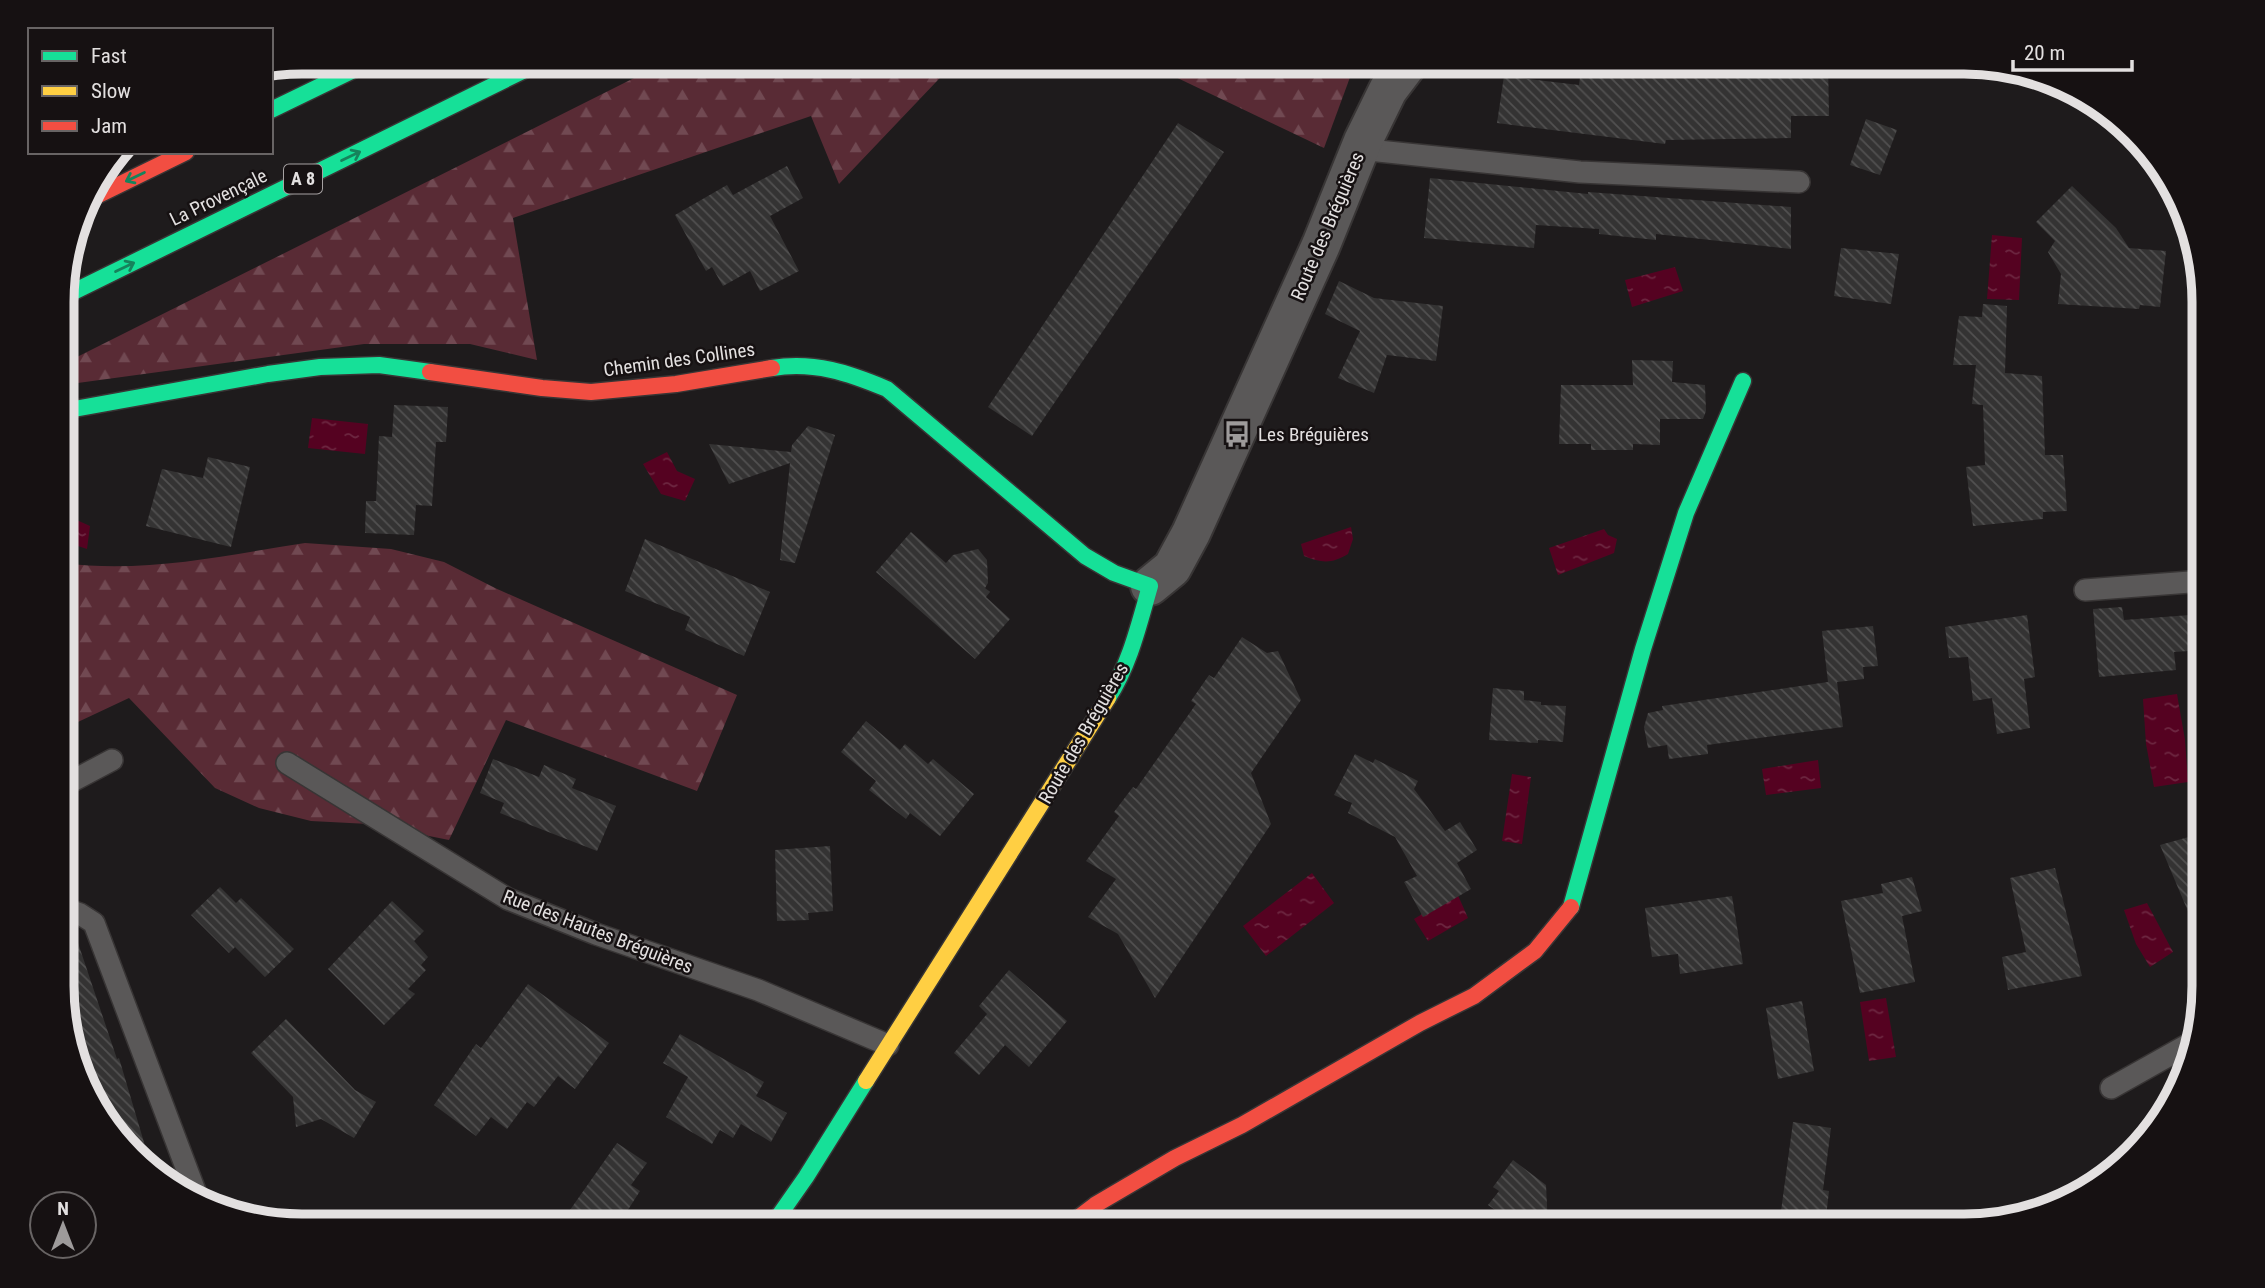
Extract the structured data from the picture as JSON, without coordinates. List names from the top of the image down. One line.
{"streets":{"main road":["A 8","La Provençale","Route des Bréguières","Chemin des Collines"],"lane":["Rue des Hautes Bréguières"]},"crossings":[["Route des Bréguières","Chemin des Collines"],["Route des Bréguières","Rue des Hautes Bréguières"]],"places":{"bus stop":["Les Bréguières"]},"legend":["Fast","Slow","Jam"],"scale_bar":"20 m","north":"top"}
